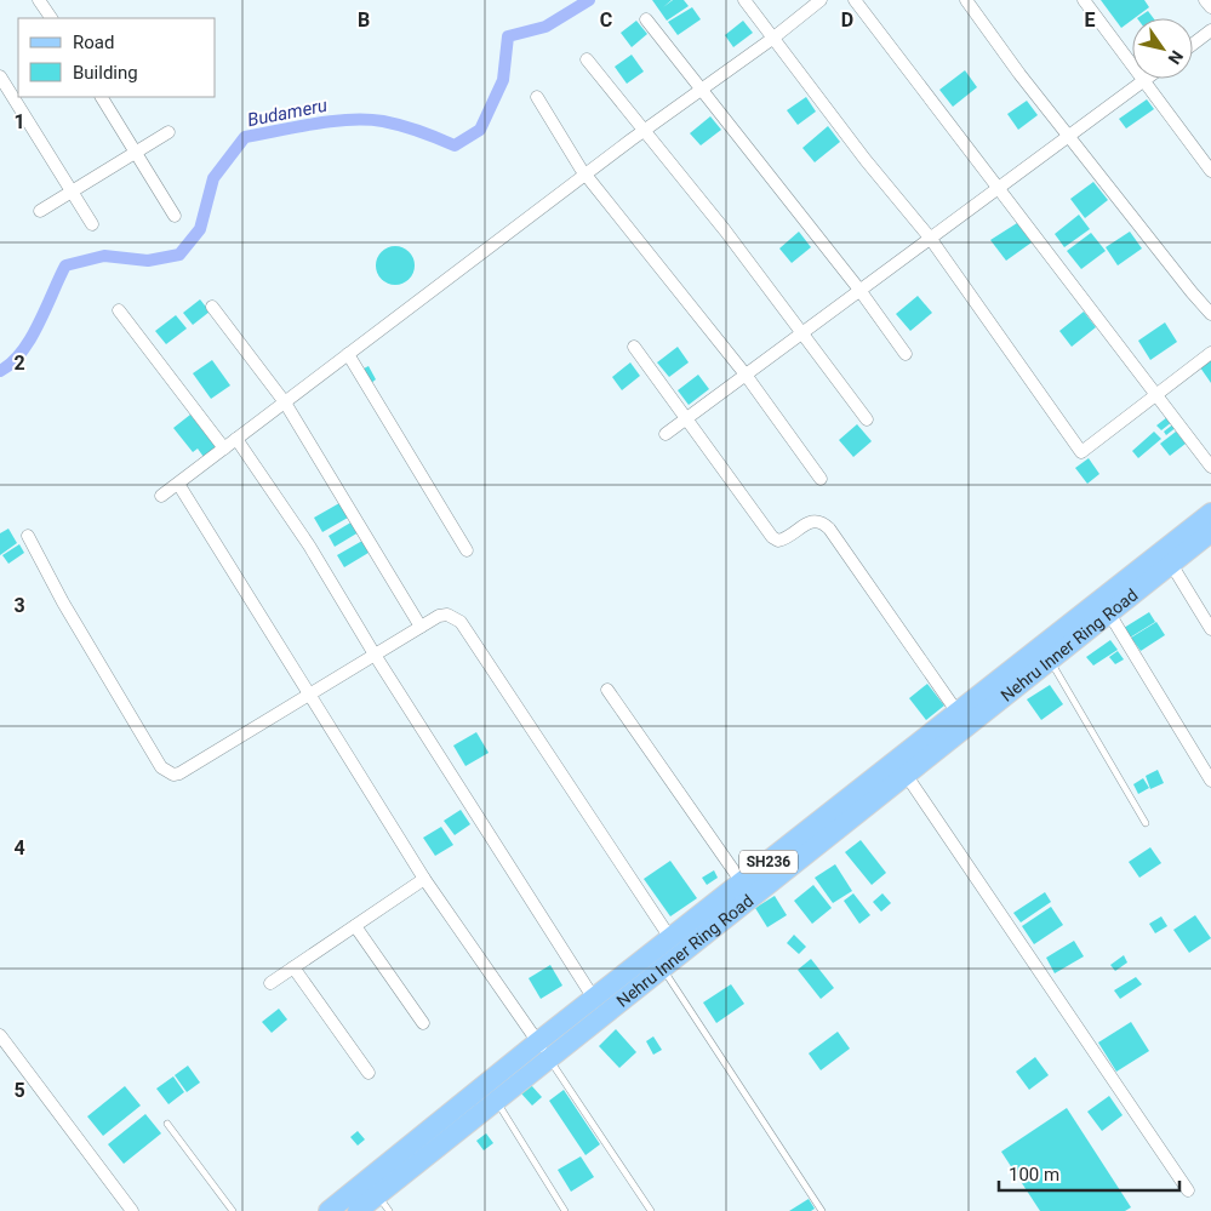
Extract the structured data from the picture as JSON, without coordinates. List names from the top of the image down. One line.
{"streets":{"main road":["Nehru Inner Ring Road","SH236"]},"water":["Budameru"],"legend":["Road","Building"],"scale_bar":"100 m","north":"bottom right","grid":{"columns":["B","C","D","E"],"rows":["1","2","3","4","5"]}}
